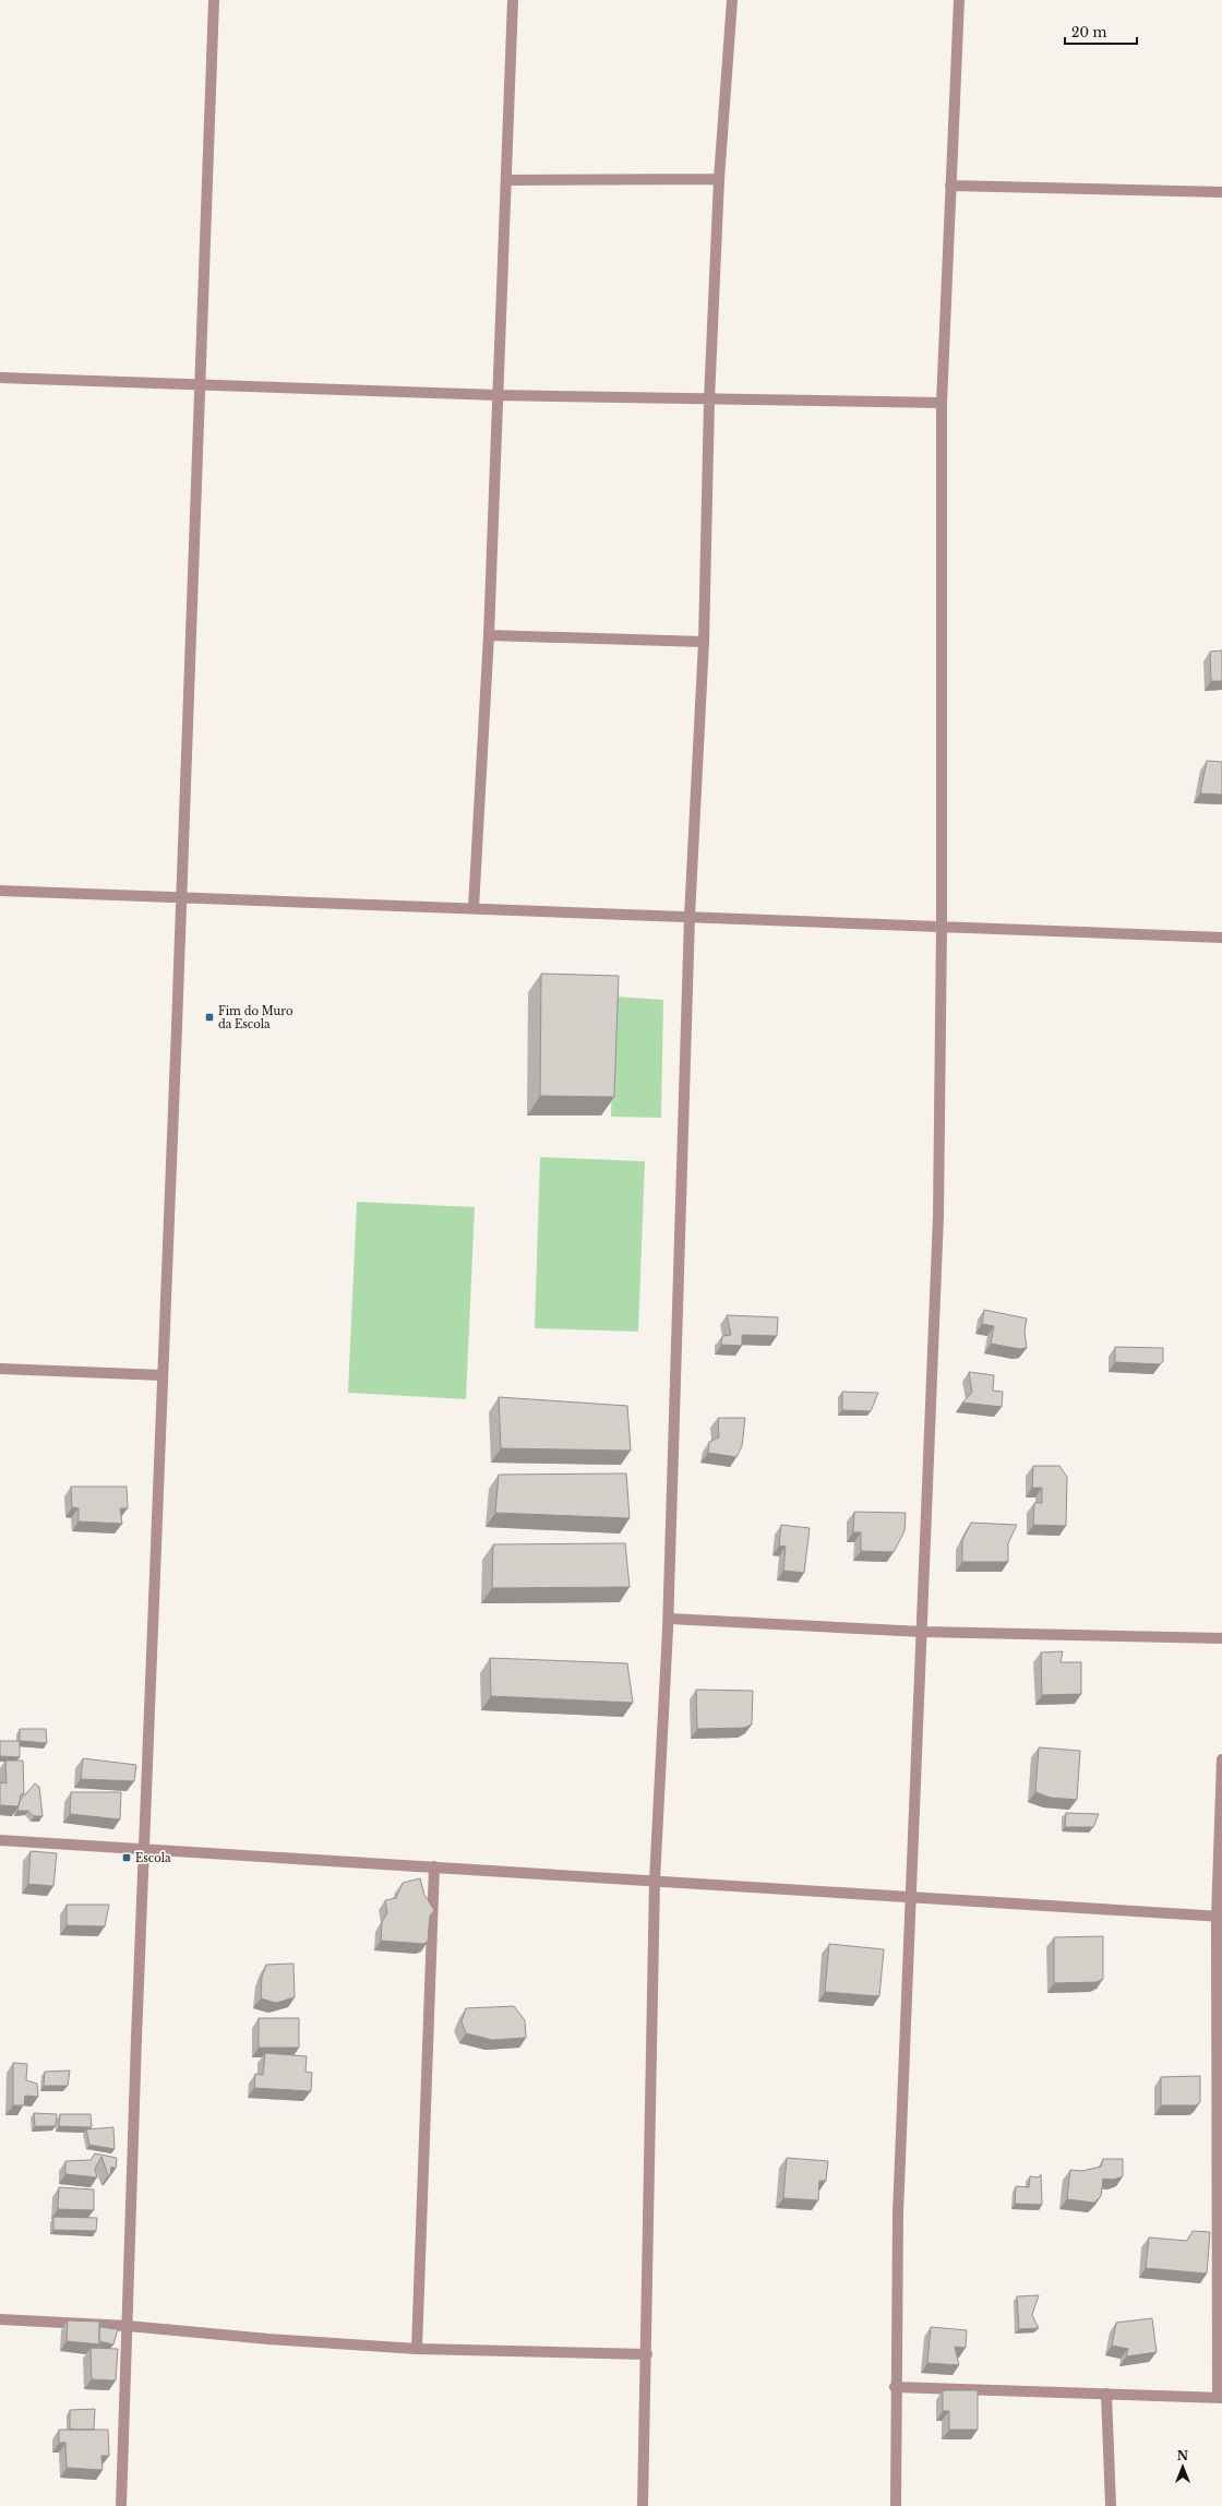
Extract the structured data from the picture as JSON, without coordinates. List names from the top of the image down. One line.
{"places":{"transit":["Fim do Muro da Escola","Escola"]},"scale_bar":"20 m","north":"top"}
